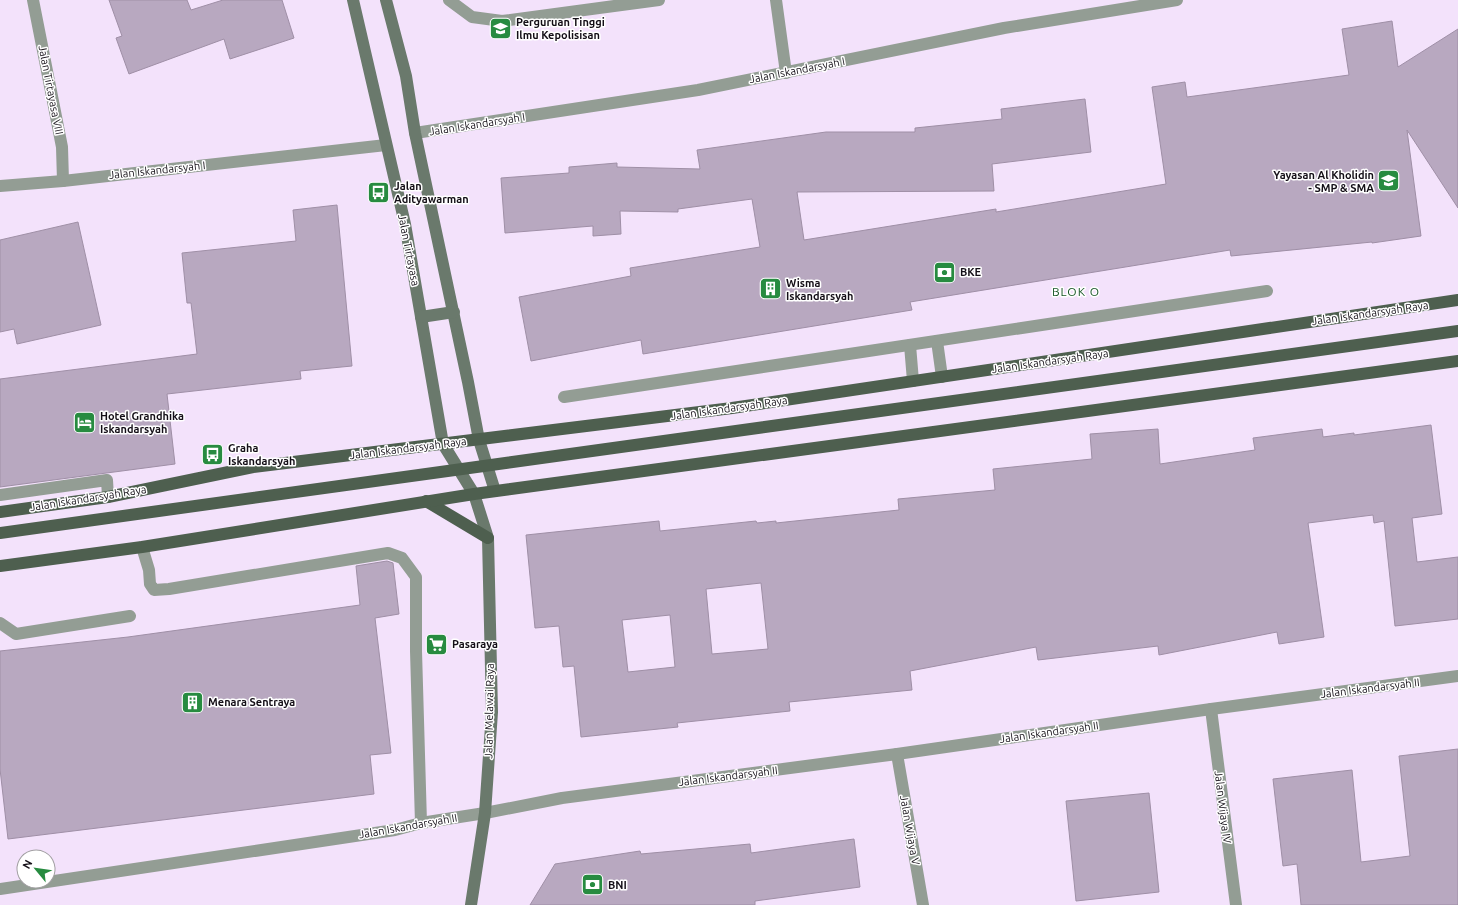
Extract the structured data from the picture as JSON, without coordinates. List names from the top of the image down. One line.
{"streets":{"main road":["Jalan Tirtayasa","Jalan Iskandarsyah Raya","Jalan Melawai Raya"],"street":["Jalan Iskandarsyah I","Jalan Tirtayasa VIII","Jalan Iskandarsyah II","Jalan Wijaya IV","Jalan Wijaya V"]},"crossings":[["Jalan Iskandarsyah I","Jalan Tirtayasa VIII"],["Jalan Iskandarsyah I","Jalan Tirtayasa"],["Jalan Tirtayasa","Jalan Iskandarsyah Raya"],["Jalan Tirtayasa","Jalan Melawai Raya"],["Jalan Iskandarsyah II","Jalan Melawai Raya"],["Jalan Iskandarsyah II","Jalan Wijaya IV"],["Jalan Iskandarsyah II","Jalan Wijaya V"]],"districts":["BLOK O"],"places":{"school or university":["Perguruan Tinggi Ilmu Kepolisisan","Yayasan Al Kholidin - SMP & SMA"],"bus stop":["Jalan Adityawarman","Graha Iskandarsyah"],"bank":["BKE","BNI"],"building":["Wisma Iskandarsyah","Menara Sentraya"],"hotel":["Hotel Grandhika Iskandarsyah"],"supermarket":["Pasaraya"]},"north":"top left"}
